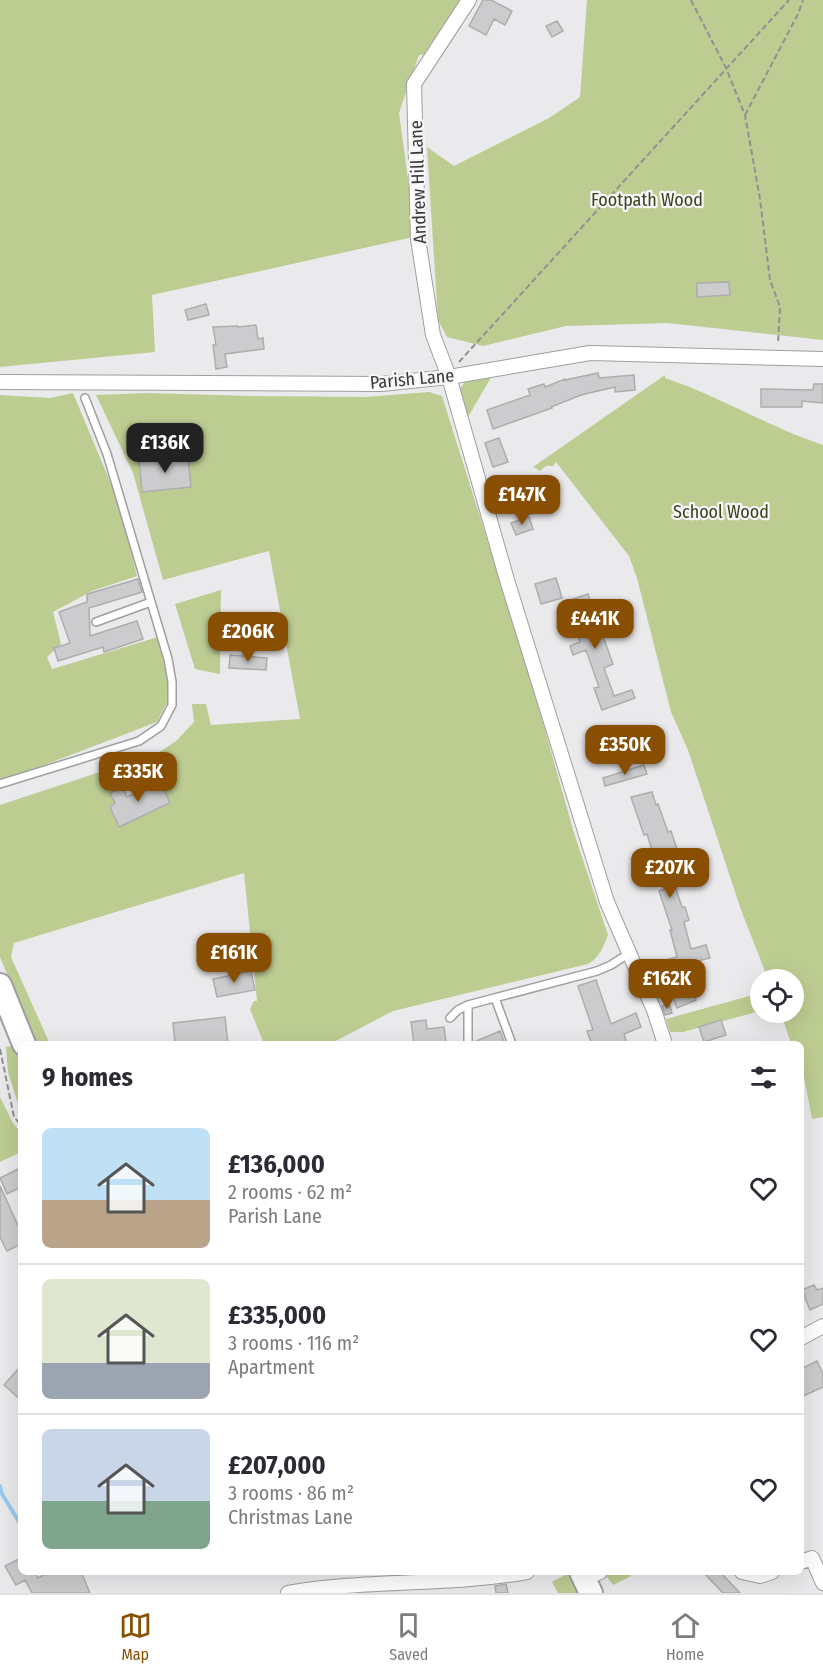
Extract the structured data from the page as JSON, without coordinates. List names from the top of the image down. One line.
{"streets":{"street":["Andrew Hill Lane","Parish Lane"]},"crossings":[["Andrew Hill Lane","Parish Lane"]],"parks":["Footpath Wood","School Wood"],"page":{"price":["£136K","£147K","£441K","£206K","£350K","£335K","£207K","£161K","£162K"],"heading":"9 homes","list":[{"name":"£136,000","note":"2 rooms · 62 m² · Parish Lane"},{"name":"£335,000","note":"3 rooms · 116 m² · Apartment"},{"name":"£207,000","note":"3 rooms · 86 m² · Christmas Lane"}],"tabs":["Map","Saved","Home"]}}
